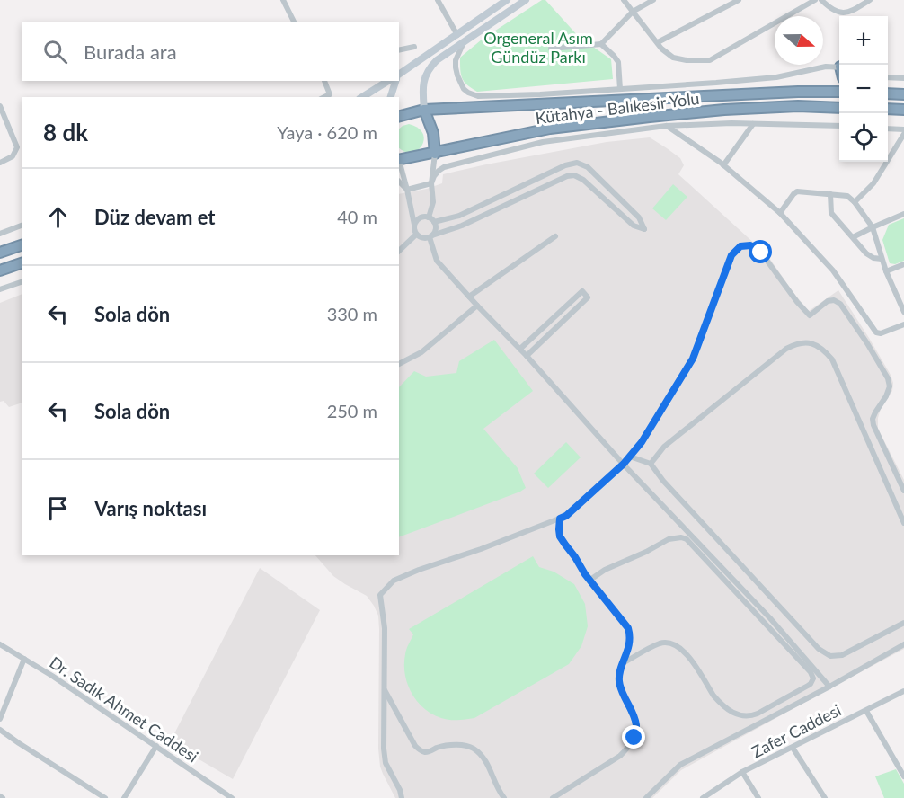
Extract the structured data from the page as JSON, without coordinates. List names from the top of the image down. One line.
{"streets":{"highway":["Kütahya - Balıkesir Yolu"],"street":["Dr. Sadık Ahmet Caddesi","Zafer Caddesi"]},"parks":["Orgeneral Asım Gündüz Parkı"],"north":"right","page":{"map_buttons":["+","−"],"search":"Burada ara","heading":["8 dk","Yaya · 620 m"],"list":[["Düz devam et","40 m"],["Sola dön","330 m"],["Sola dön","250 m"],"Varış noktası"]}}
